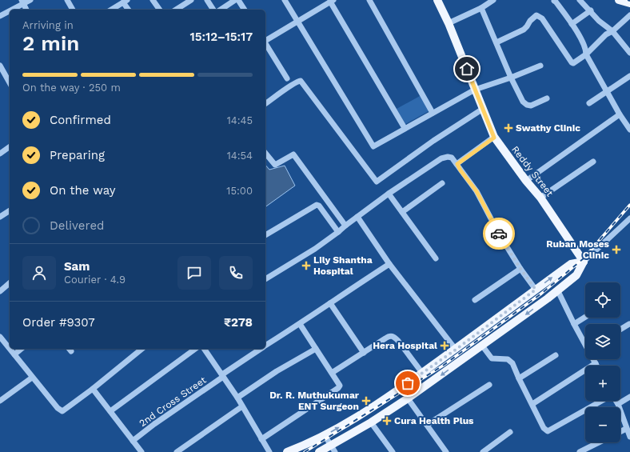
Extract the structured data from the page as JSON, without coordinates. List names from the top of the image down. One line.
{"streets":{"main road":["Reddy Street"],"street":["2nd Cross Street"]},"places":{"health":["Swathy Clinic","Ruban Moses Clinic","Lily Shantha Hospital","Hera Hospital","Dr. R. Muthukumar ENT Surgeon","Cura Health Plus"]},"page":{"heading":["2 min","Arriving in","15:12–15:17"],"panel":["Sam","Courier · 4.9","Order #9307","₹278"],"bar":"On the way · 250 m","list":[["Confirmed","14:45"],["Preparing","14:54"],["On the way","15:00"],"Delivered"],"map_buttons":["+","−"]}}
